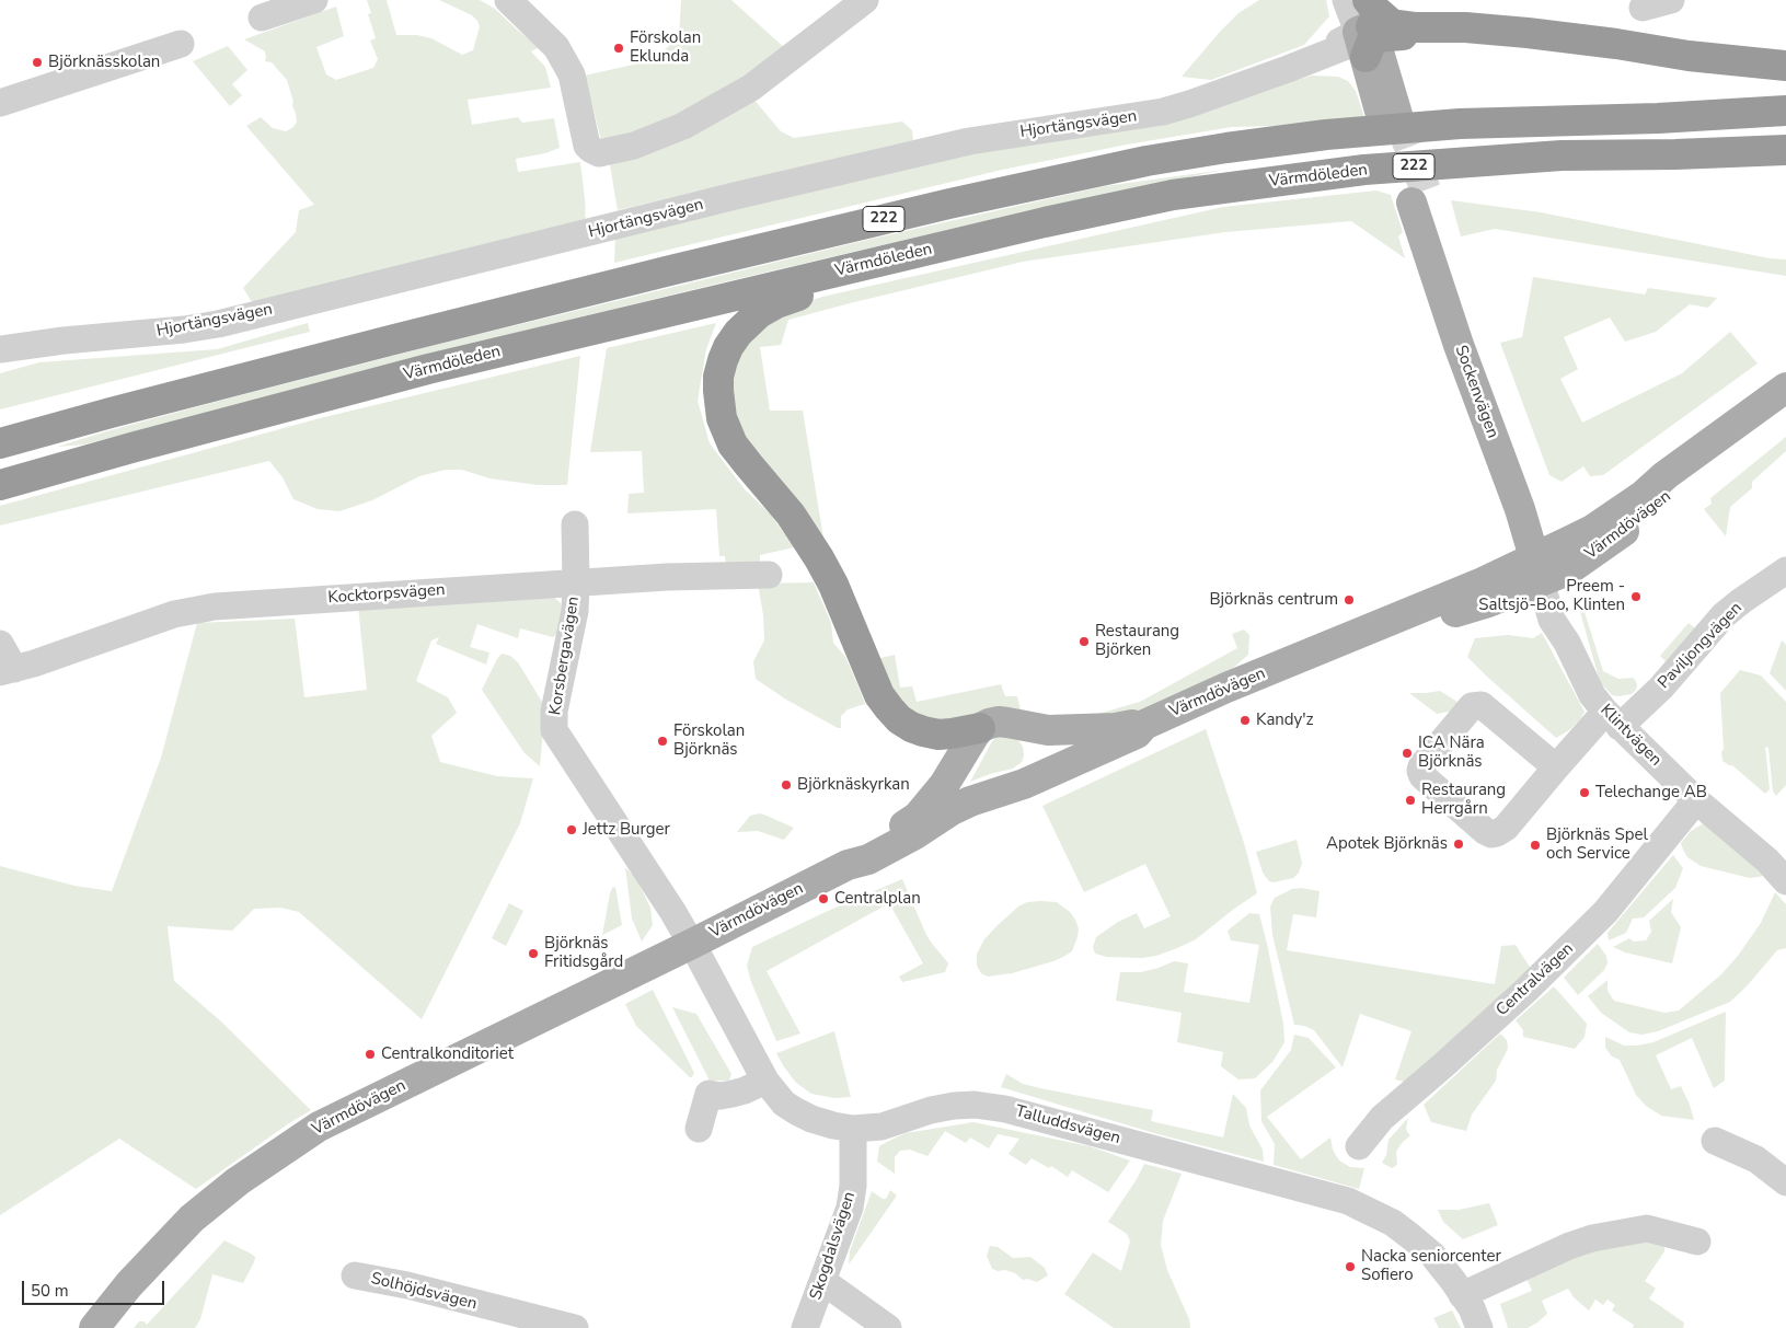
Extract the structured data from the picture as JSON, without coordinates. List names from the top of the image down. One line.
{"streets":{"highway":["222","Värmdöleden"],"main road":["Sockenvägen","Värmdövägen"],"street":["Hjortängsvägen","Kocktorpsvägen","Paviljongvägen","Korsbergavägen","Klintvägen","Centralvägen","Talluddsvägen","Skogdalsvägen","Solhöjdsvägen"]},"crossings":[["Sockenvägen","Värmdövägen"],["Sockenvägen","Klintvägen"],["Värmdövägen","Korsbergavägen"],["Värmdövägen","Klintvägen"],["Värmdövägen","Talluddsvägen"],["Kocktorpsvägen","Korsbergavägen"],["Paviljongvägen","Klintvägen"],["Korsbergavägen","Talluddsvägen"],["Klintvägen","Centralvägen"],["Talluddsvägen","Skogdalsvägen"]],"places":["Förskolan Eklunda","Björknässkolan","Preem - Saltsjö-Boo, Klinten","Björknäs centrum","Restaurang Björken","Kandy'z","Förskolan Björknäs","ICA Nära Björknäs","Björknäskyrkan","Telechange AB","Restaurang Herrgårn","Jettz Burger","Apotek Björknäs","Björknäs Spel och Service","Centralplan","Björknäs Fritidsgård","Centralkonditoriet","Nacka seniorcenter Sofiero"],"scale_bar":"50 m"}
